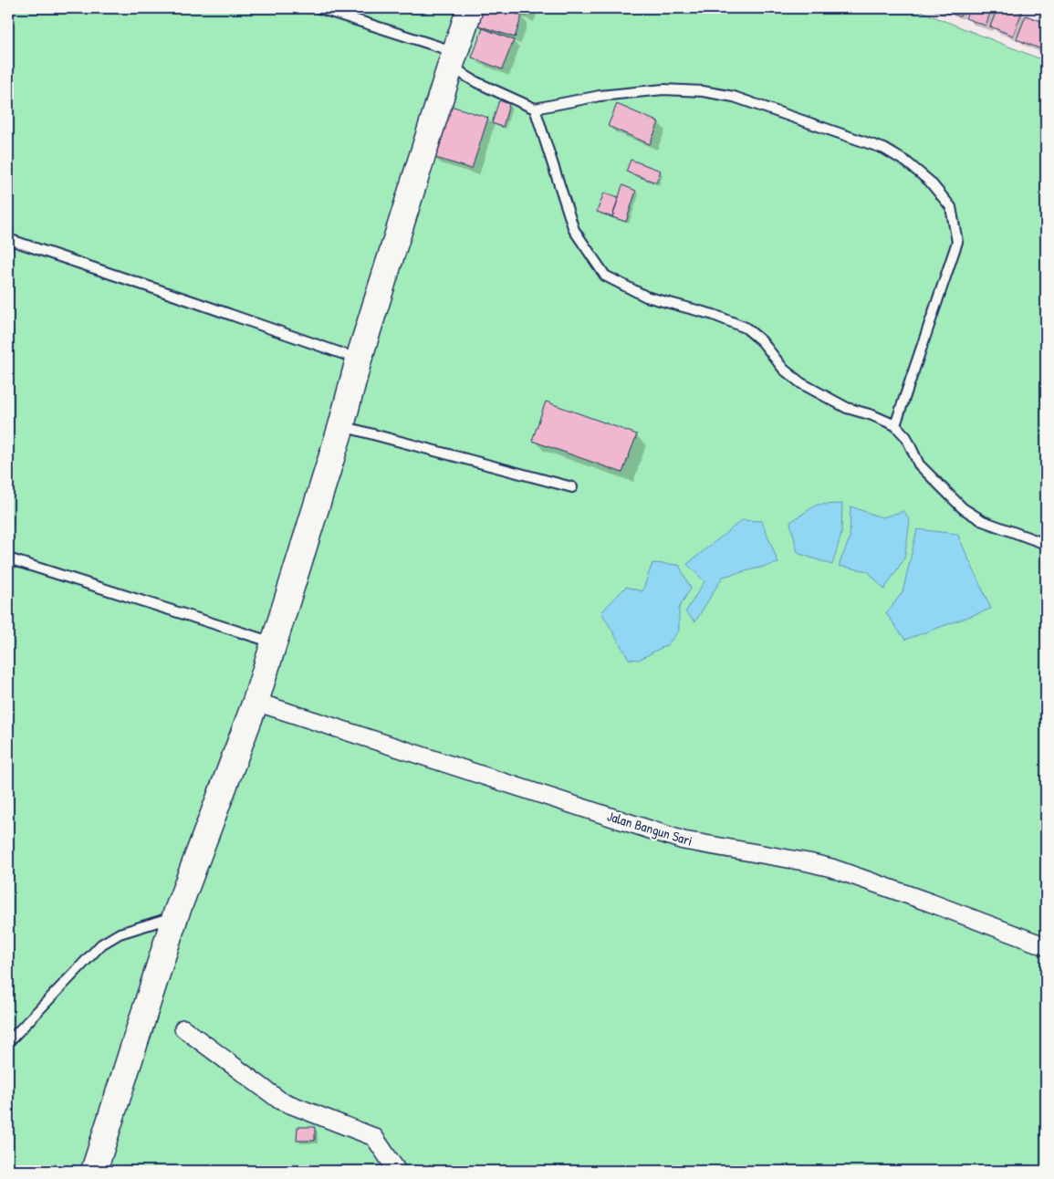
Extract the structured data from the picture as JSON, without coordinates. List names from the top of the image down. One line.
{"streets":{"street":["Jalan Bangun Sari"]}}
